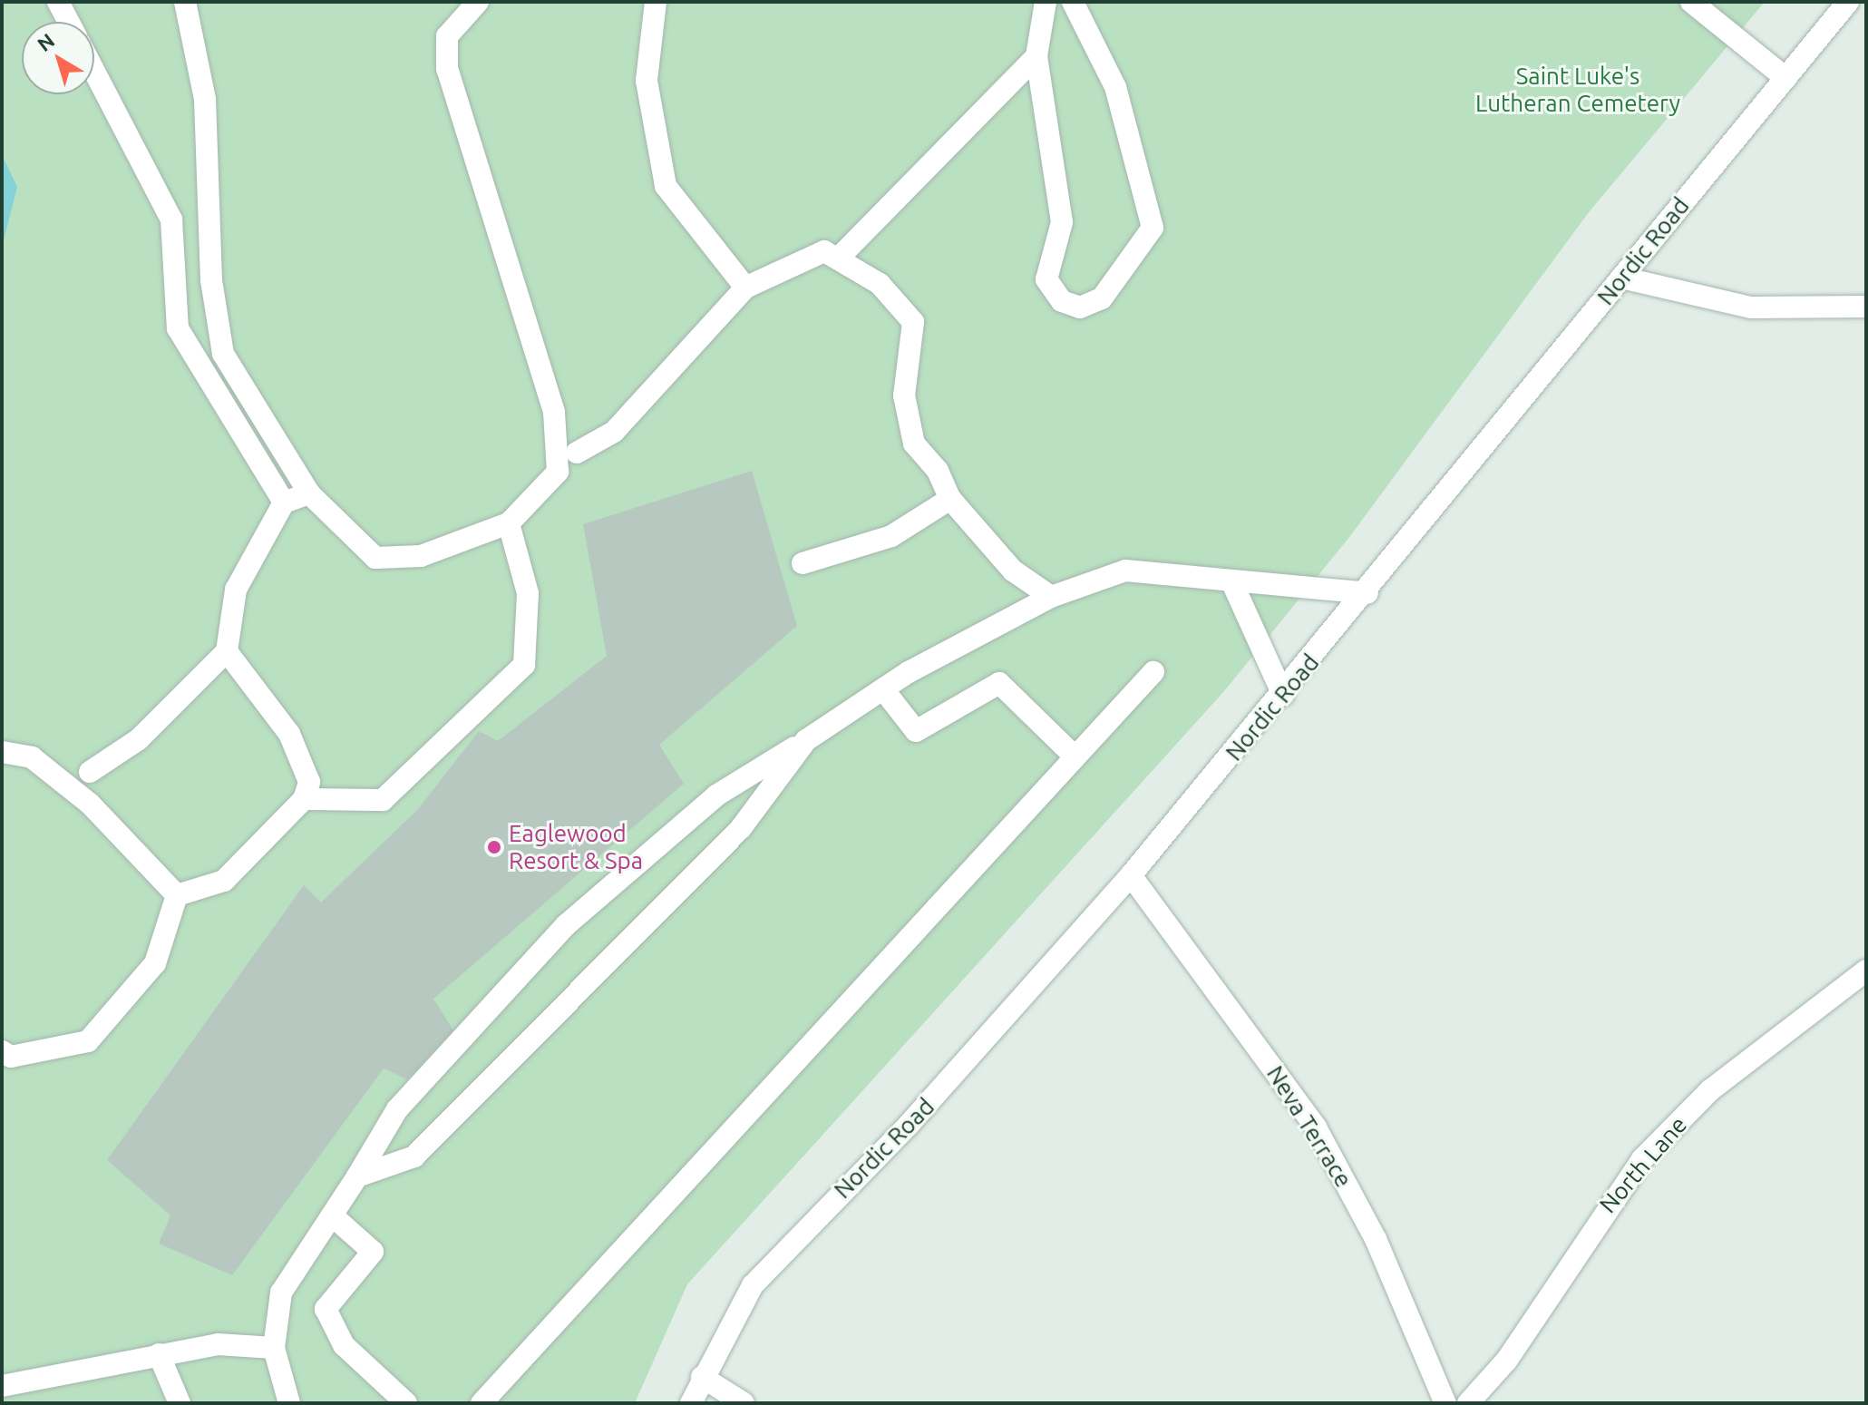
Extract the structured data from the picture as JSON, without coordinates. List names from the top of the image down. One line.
{"streets":{"street":["Nordic Road","Neva Terrace","North Lane"]},"crossings":[["Nordic Road","Neva Terrace"]],"parks":["Saint Luke's Lutheran Cemetery"],"places":["Eaglewood Resort & Spa"],"north":"top left"}
